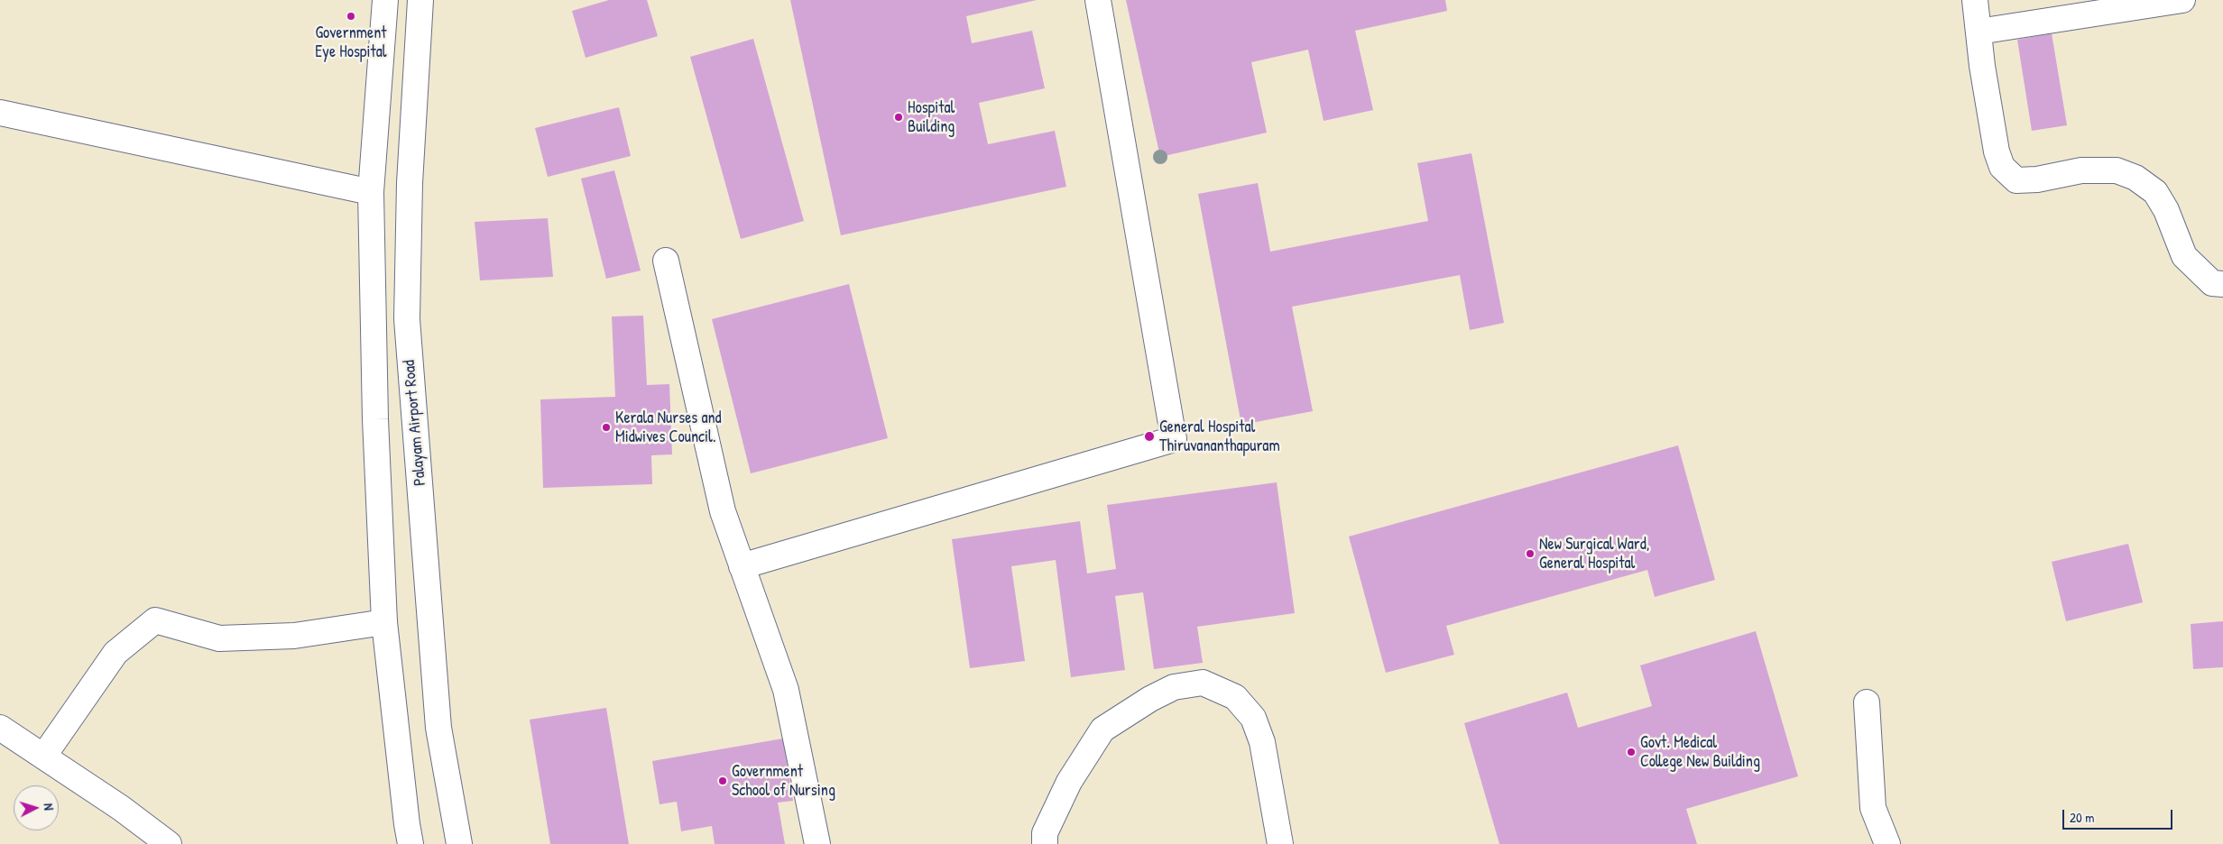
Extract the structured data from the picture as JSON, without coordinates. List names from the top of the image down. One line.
{"streets":{"main road":["Palayam Airport Road"]},"places":["Government Eye Hospital","Hospital Building","Kerala Nurses and Midwives Council.","General Hospital Thiruvananthapuram","New Surgical Ward, General Hospital","Govt. Medical College New Building","Government School of Nursing"],"scale_bar":"20 m","north":"right"}
